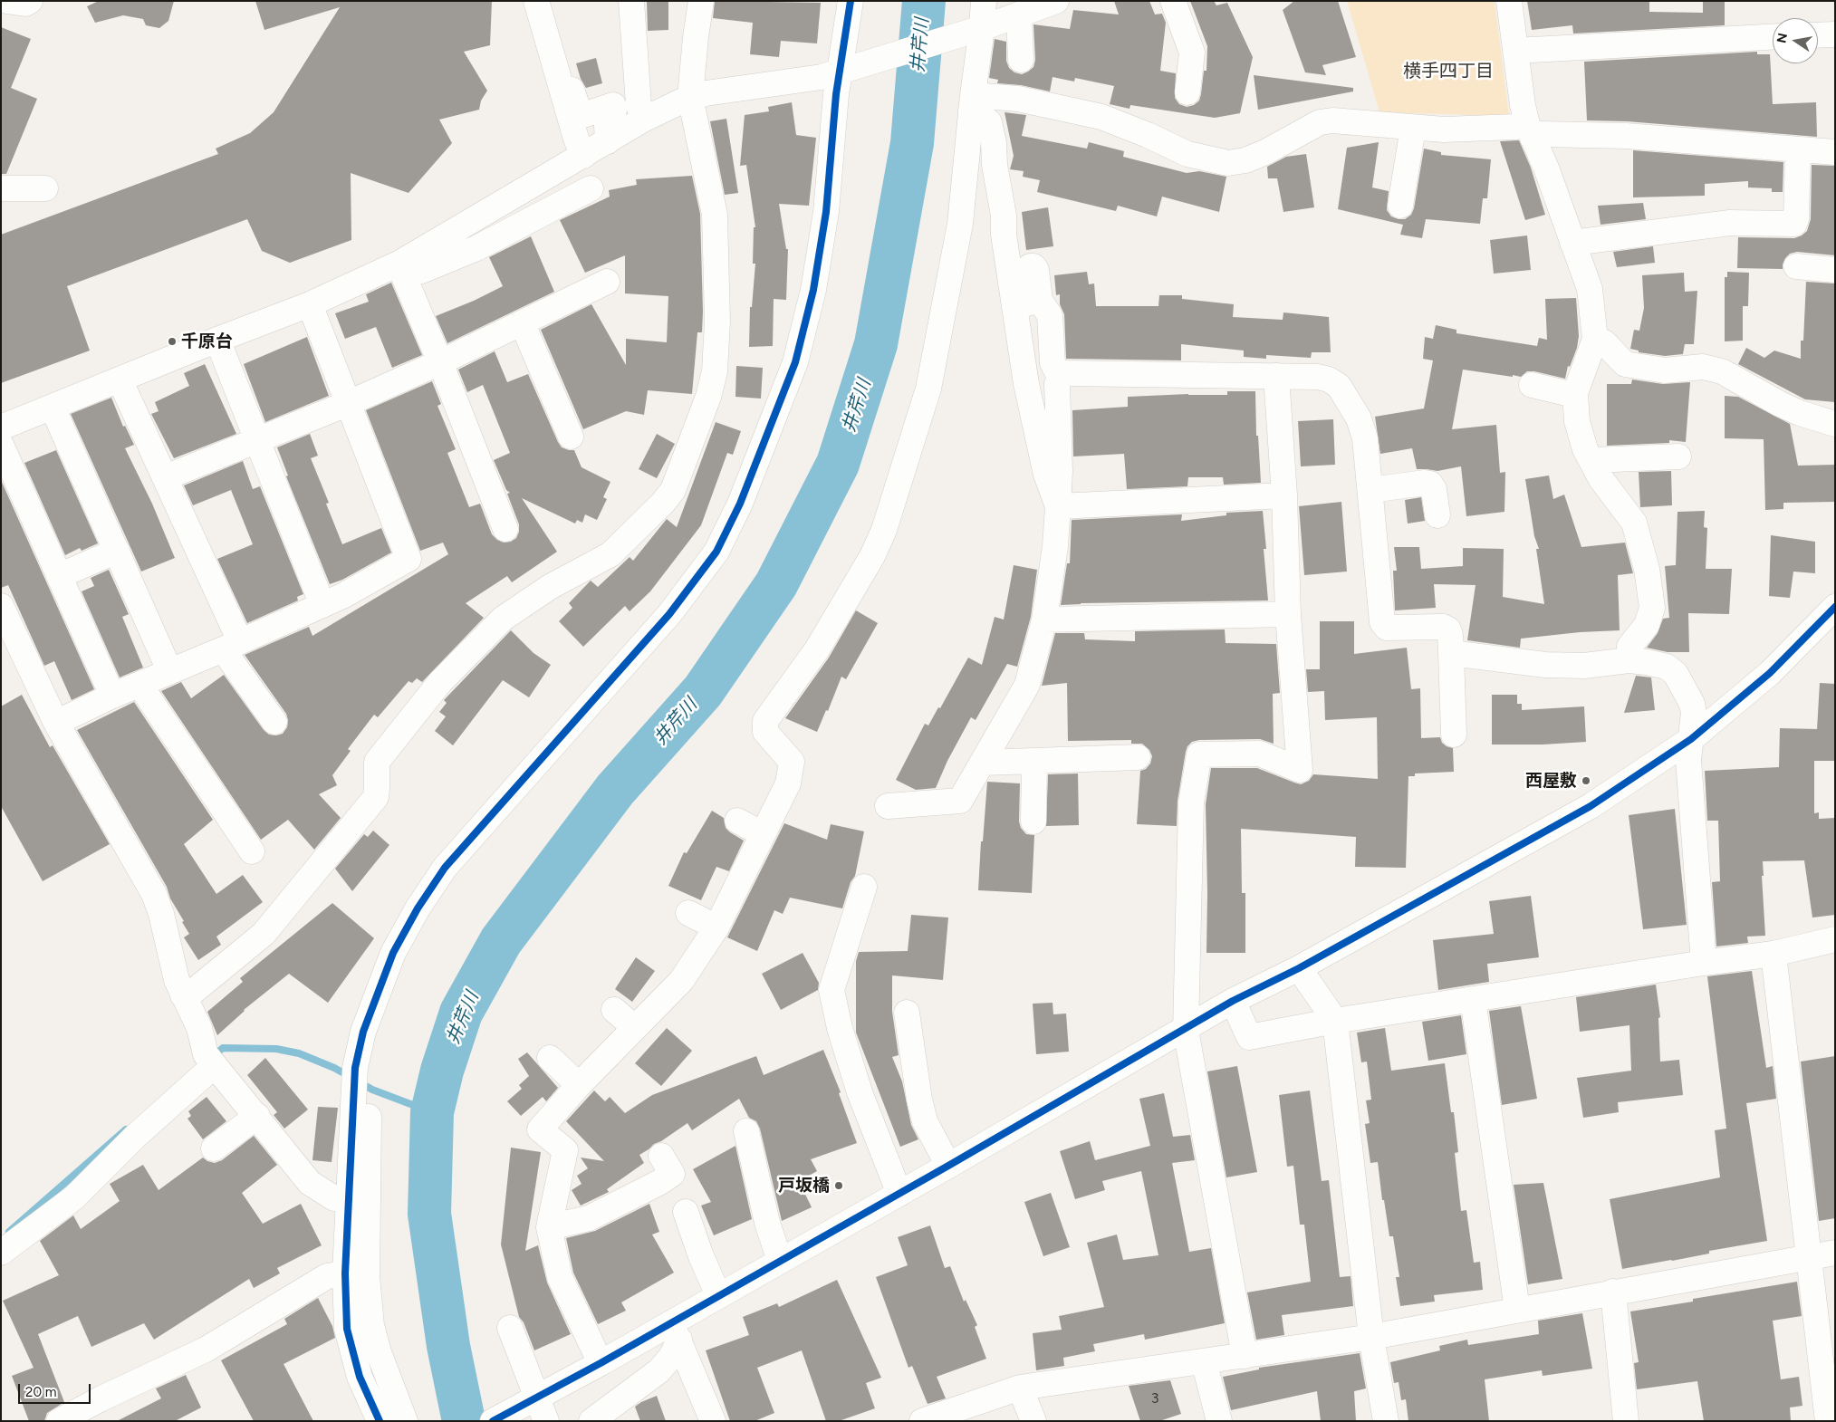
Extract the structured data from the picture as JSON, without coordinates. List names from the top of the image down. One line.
{"districts":["横手四丁目"],"water":["井芹川"],"places":["千原台","西屋敷","戸坂橋"],"house_numbers":["3"],"scale_bar":"20 m","north":"left"}
